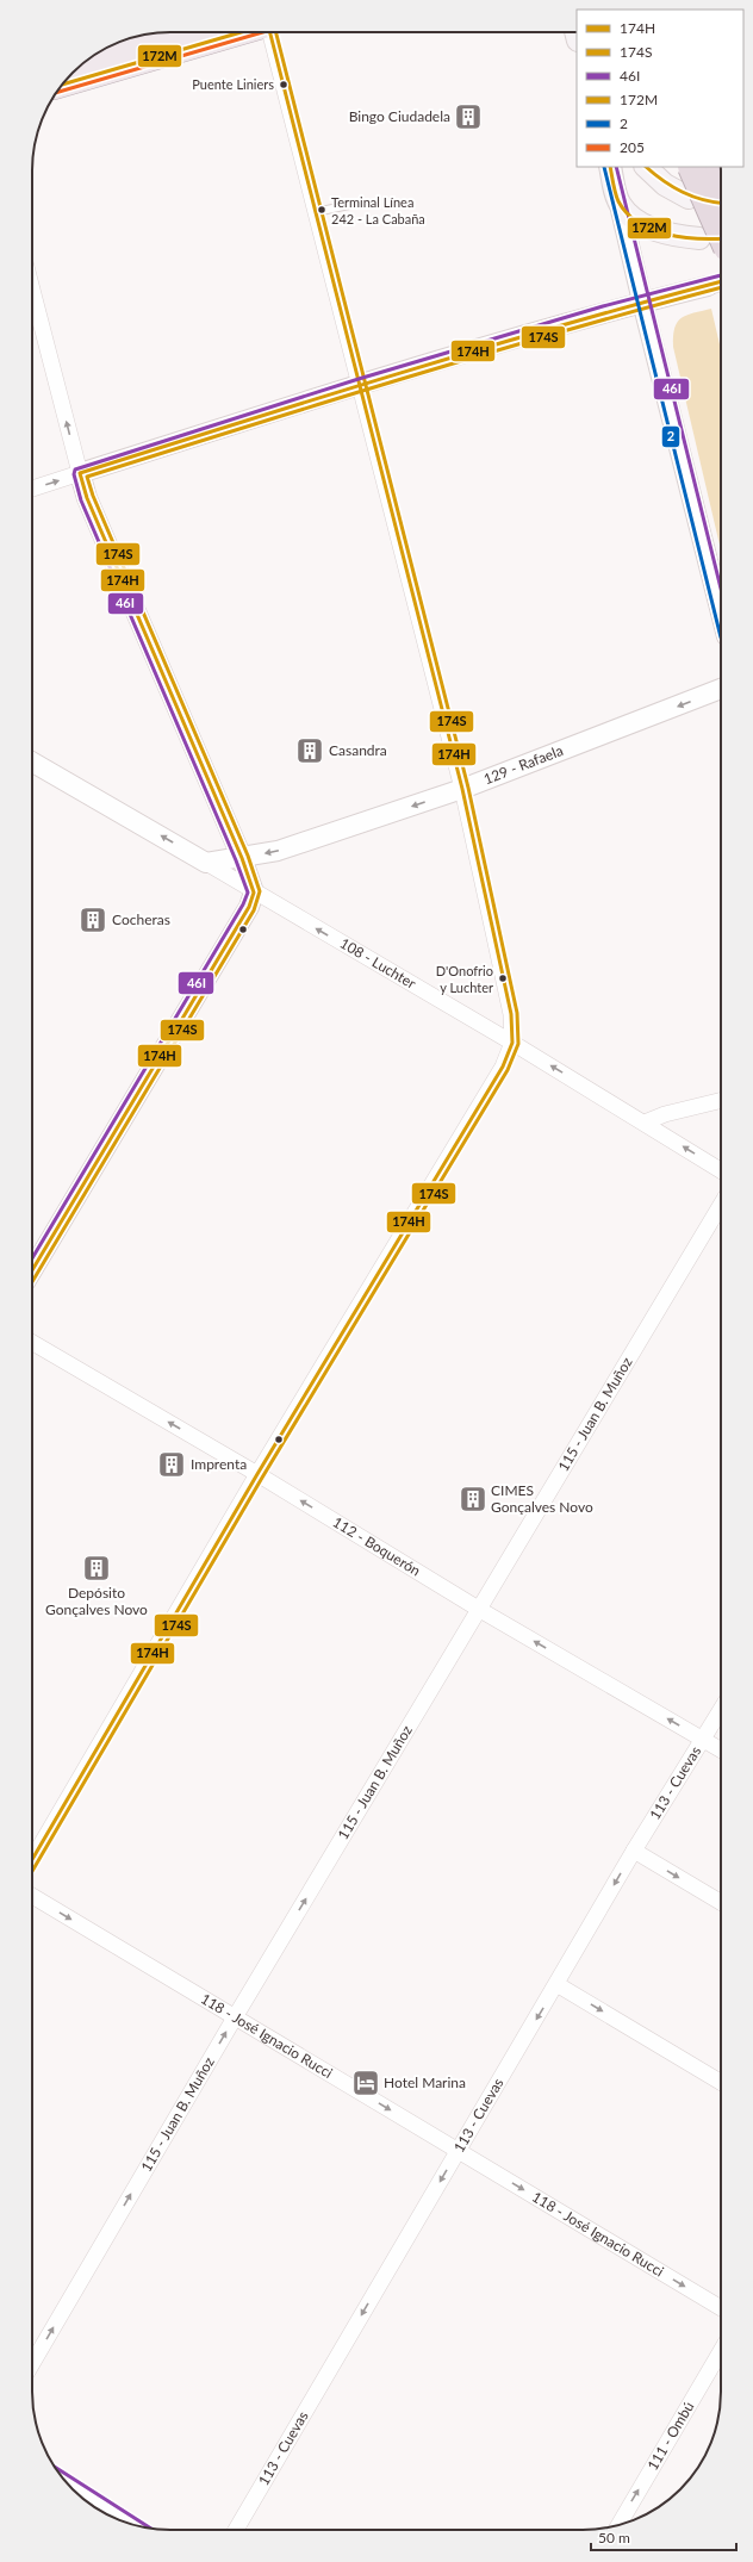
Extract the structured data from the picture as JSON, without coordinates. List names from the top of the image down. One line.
{"streets":{"street":["129 - Rafaela","108 - Luchter","115 - Juan B. Muñoz","112 - Boquerón","113 - Cuevas","118 - José Ignacio Rucci","111 - Ombú"]},"crossings":[["129 - Rafaela","108 - Luchter"],["115 - Juan B. Muñoz","112 - Boquerón"],["115 - Juan B. Muñoz","118 - José Ignacio Rucci"],["112 - Boquerón","113 - Cuevas"],["113 - Cuevas","118 - José Ignacio Rucci"]],"one_way":["129 - Rafaela","108 - Luchter","115 - Juan B. Muñoz","112 - Boquerón","113 - Cuevas","118 - José Ignacio Rucci","111 - Ombú"],"places":{"other":["Puente Liniers","Terminal Línea 242 - La Cabaña","D'Onofrio y Luchter"],"building":["Bingo Ciudadela","Casandra","Cocheras","Imprenta","CIMES Gonçalves Novo","Depósito Gonçalves Novo"],"hotel":["Hotel Marina"]},"lines":["transit line 174H","transit line 174S","transit line 172M","transit line 205","transit line 46I","transit line 2"],"legend":["174H","174S","46I","172M","2","205"],"scale_bar":"50 m"}
